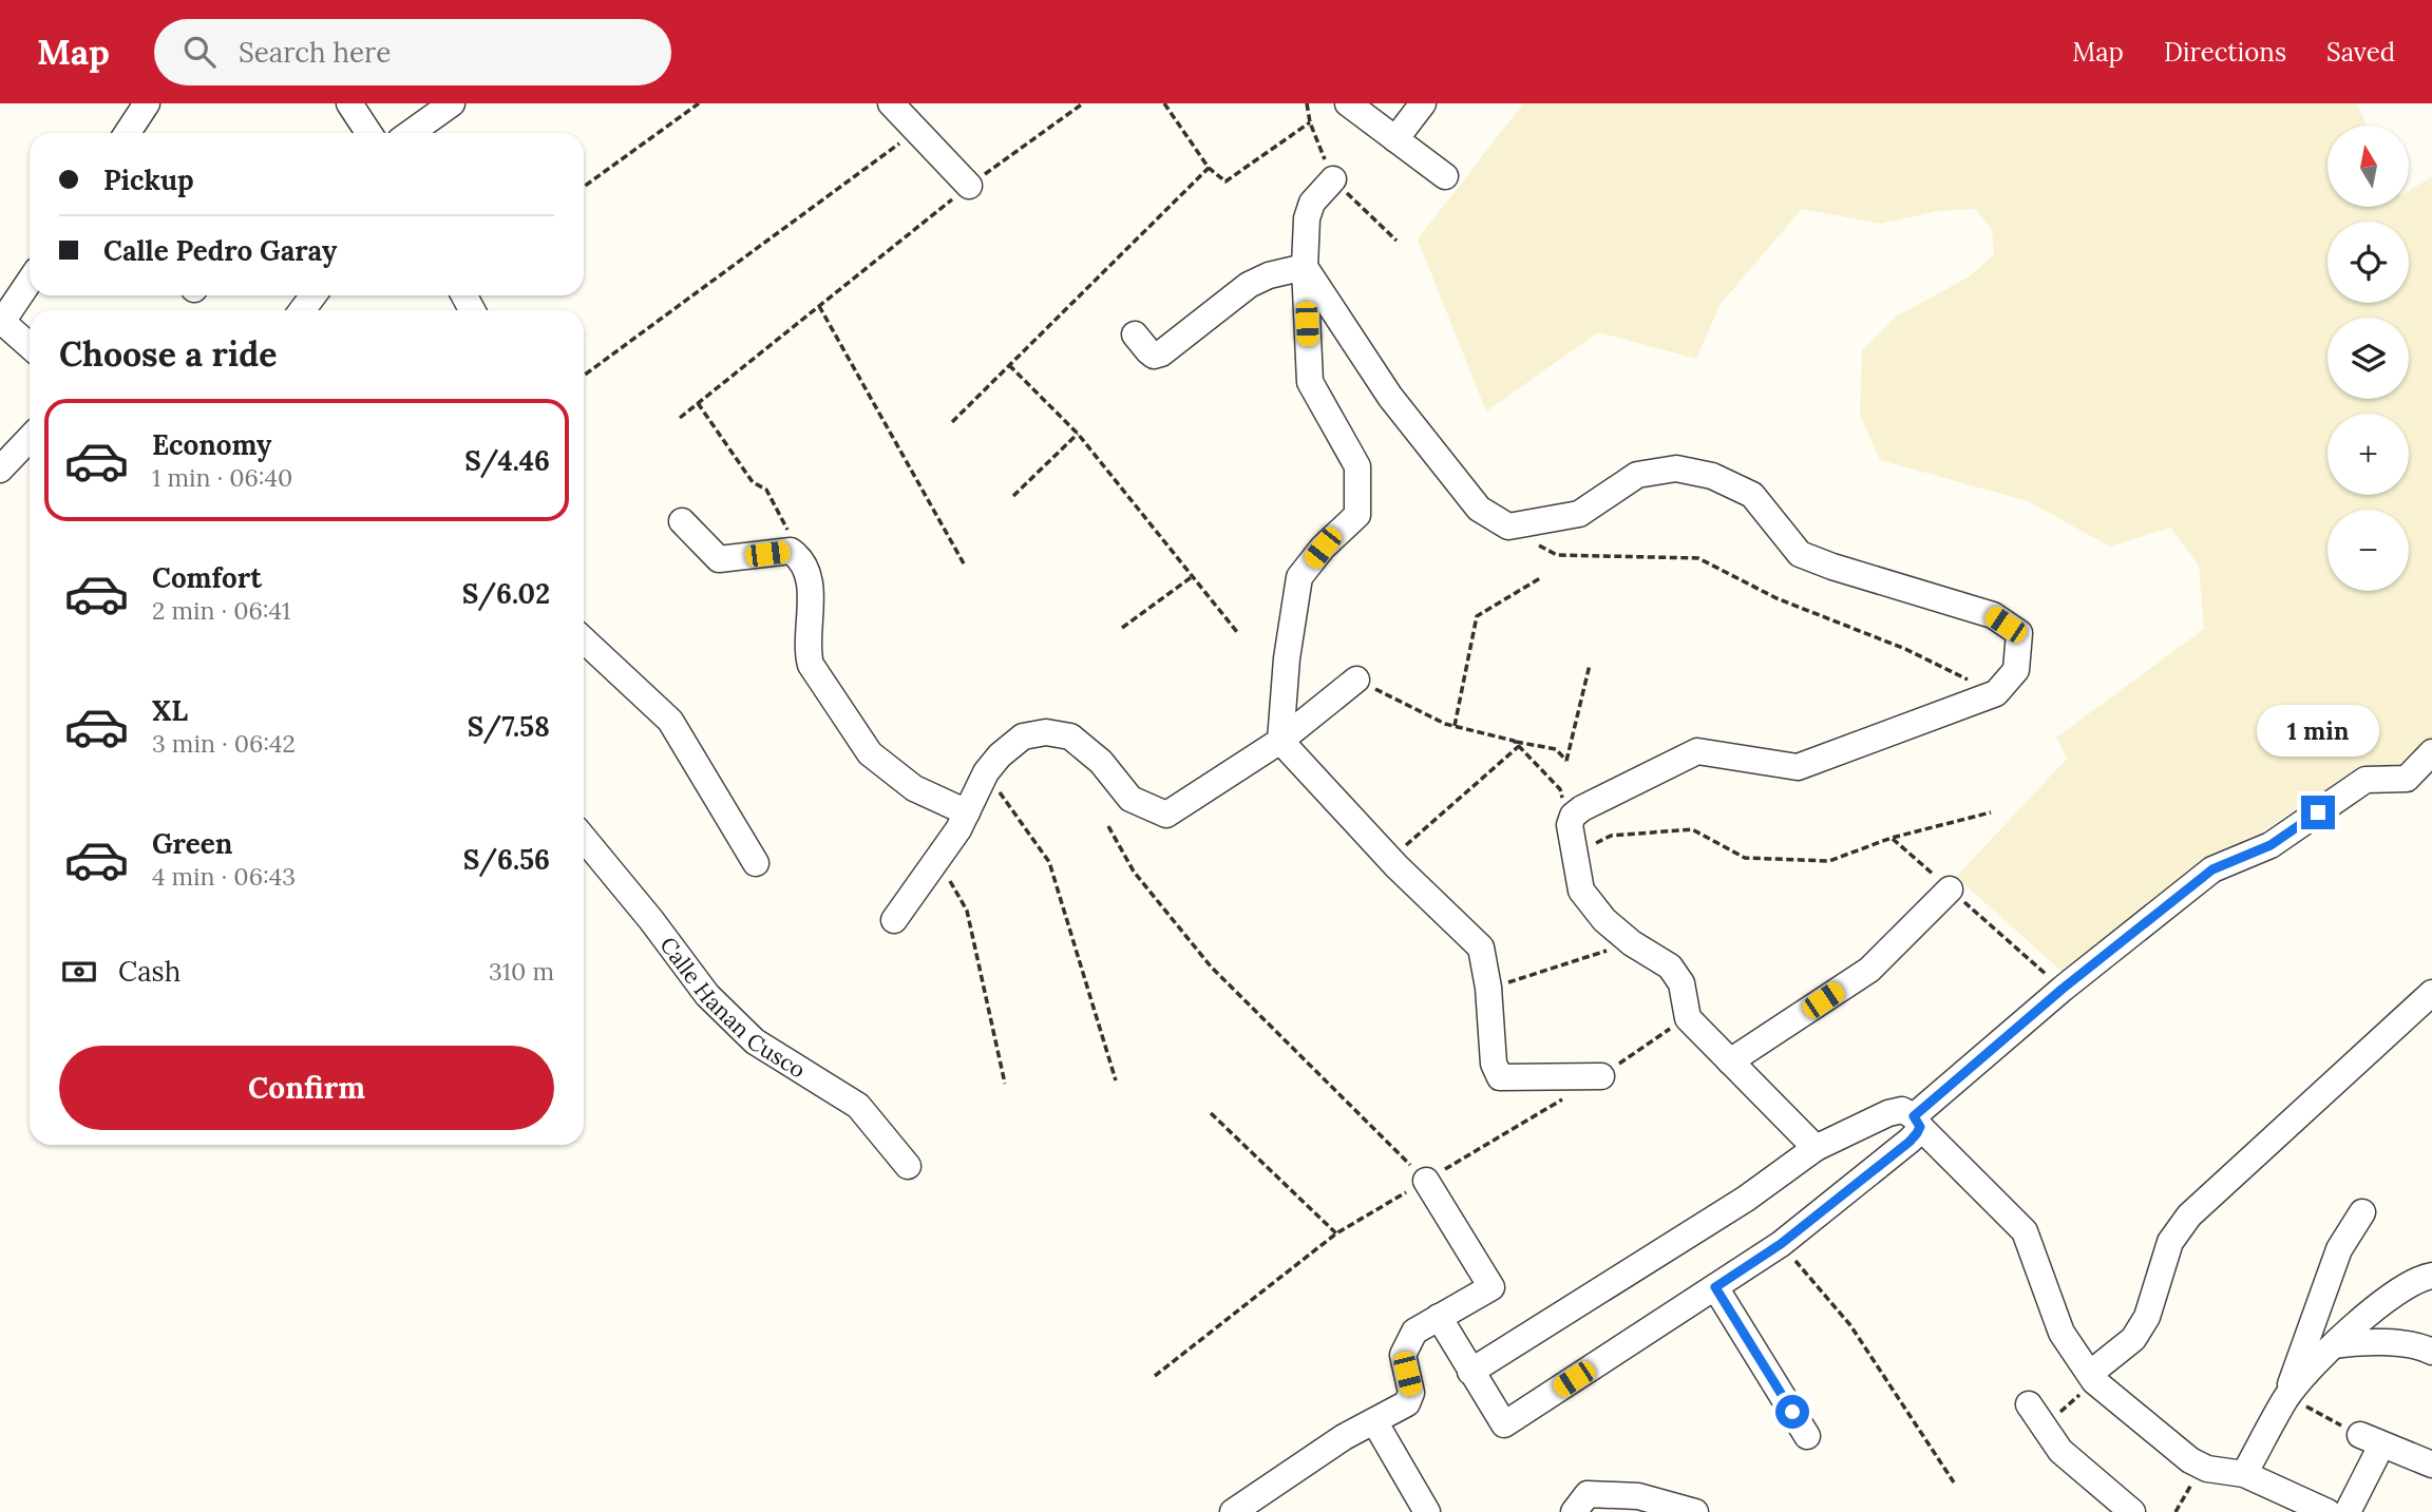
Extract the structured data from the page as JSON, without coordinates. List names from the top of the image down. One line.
{"streets":{"street":["Calle Hanan Cusco"]},"north":"top","page":{"header":"Map","search":"Search here","nav":["Map","Directions","Saved"],"map_buttons":["+","−"],"banner":["Pickup","Calle Pedro Garay"],"heading":"Choose a ride","list":[{"name":"Economy","note":"1 min · 06:40","value":"S/4.46"},{"name":"Comfort","note":"2 min · 06:41","value":"S/6.02"},{"name":"XL","note":"3 min · 06:42","value":"S/7.58"},{"name":"Green","note":"4 min · 06:43","value":"S/6.56"}],"bubble":"1 min","pay":["Cash","310 m"],"buttons":"Confirm"}}
